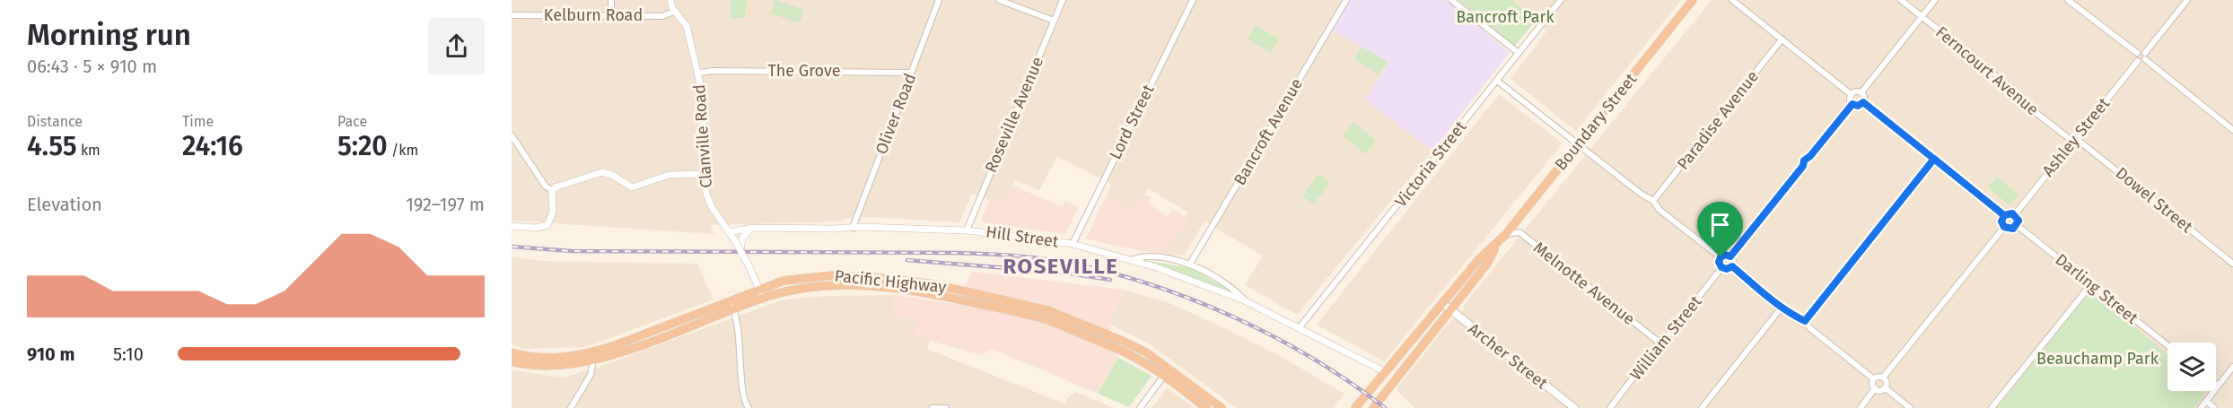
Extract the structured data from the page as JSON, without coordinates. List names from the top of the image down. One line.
{"streets":{"highway":["Boundary Street","Pacific Highway"],"main road":["Archer Street"],"street":["Kelburn Road","The Grove","Ferncourt Avenue","Oliver Road","Roseville Avenue","Paradise Avenue","Lord Street","Bancroft Avenue","Clanville Road","Ashley Street","Victoria Street","Dowel Street","Hill Street","Melnotte Avenue","Darling Street","William Street"]},"crossings":[["Kelburn Road","Clanville Road"],["The Grove","Oliver Road"],["The Grove","Clanville Road"],["Ferncourt Avenue","Ashley Street"],["Ferncourt Avenue","Dowel Street"],["Oliver Road","Hill Street"],["Roseville Avenue","Hill Street"],["Lord Street","Hill Street"],["Boundary Street","Hill Street"],["Boundary Street","Melnotte Avenue"],["Boundary Street","Archer Street"],["Clanville Road","Hill Street"],["Clanville Road","Pacific Highway"],["Ashley Street","Dowel Street"],["Ashley Street","Darling Street"],["Victoria Street","Hill Street"],["Melnotte Avenue","William Street"]],"districts":["ROSEVILLE"],"parks":["Bancroft Park","Beauchamp Park"],"page":{"heading":["Morning run","06:43 · 5 × 910 m"],"stats":[["Distance","4.55 km"],["Time","24:16"],["Pace","5:20 /km"]],"chart":["Elevation","192–197 m"],"list":[{"name":"910 m","note":"5:10"}]}}
